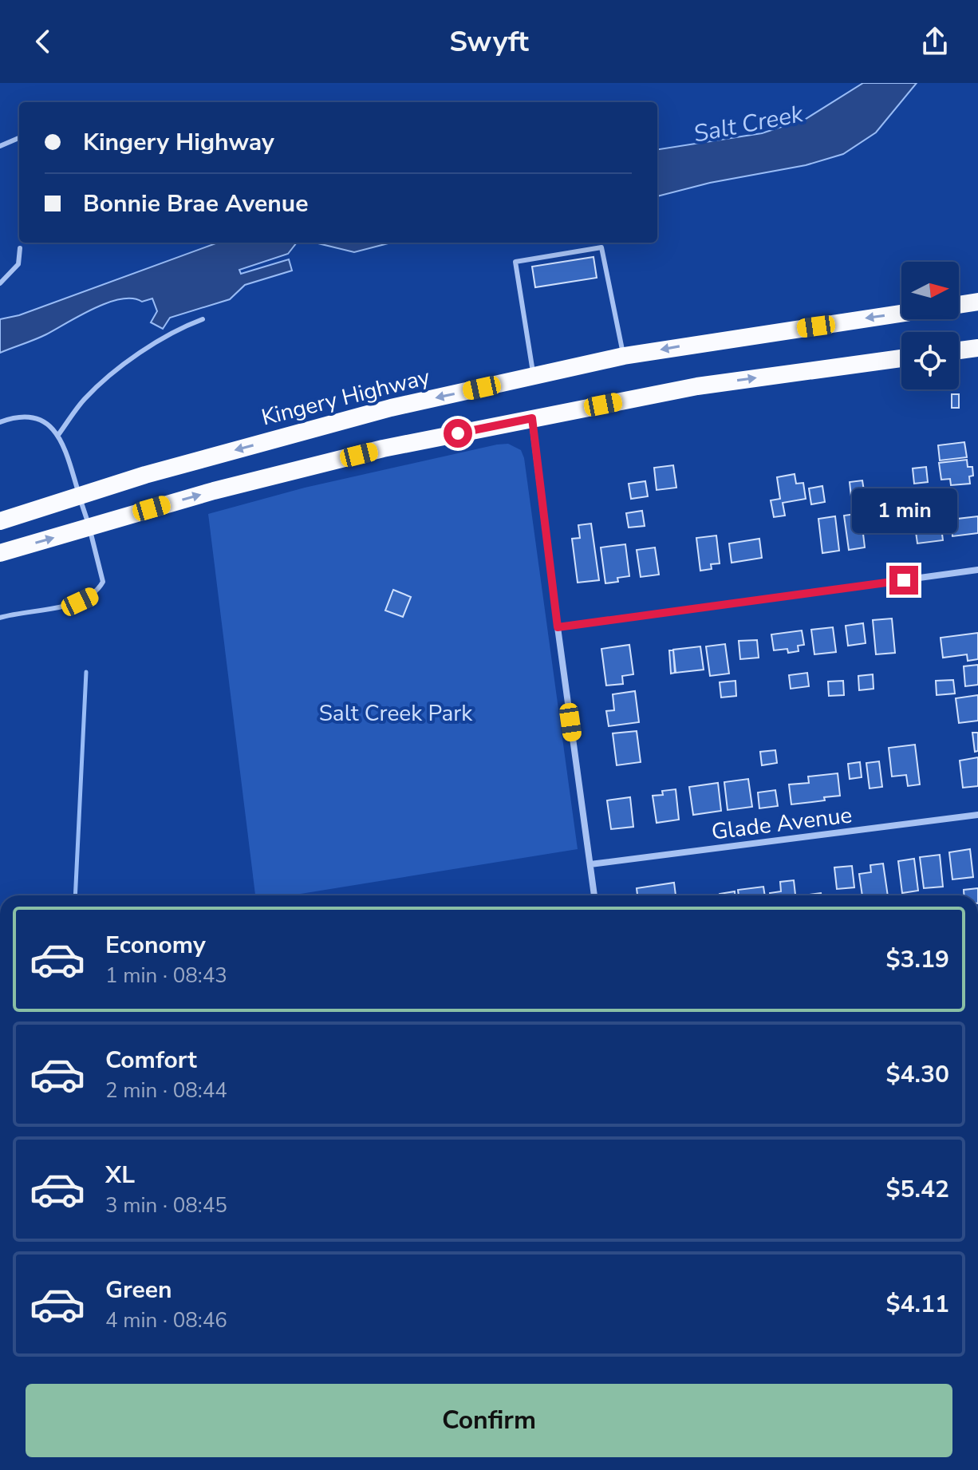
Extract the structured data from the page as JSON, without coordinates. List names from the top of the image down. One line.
{"streets":{"highway":["Kingery Highway"],"street":["Glade Avenue"]},"water":["Salt Creek"],"parks":["Salt Creek Park"],"north":"right","page":{"header":"Swyft","banner":["Kingery Highway","Bonnie Brae Avenue"],"bubble":"1 min","list":[{"name":"Economy","note":"1 min · 08:43","value":"$3.19"},{"name":"Comfort","note":"2 min · 08:44","value":"$4.30"},{"name":"XL","note":"3 min · 08:45","value":"$5.42"},{"name":"Green","note":"4 min · 08:46","value":"$4.11"}],"buttons":"Confirm"}}
